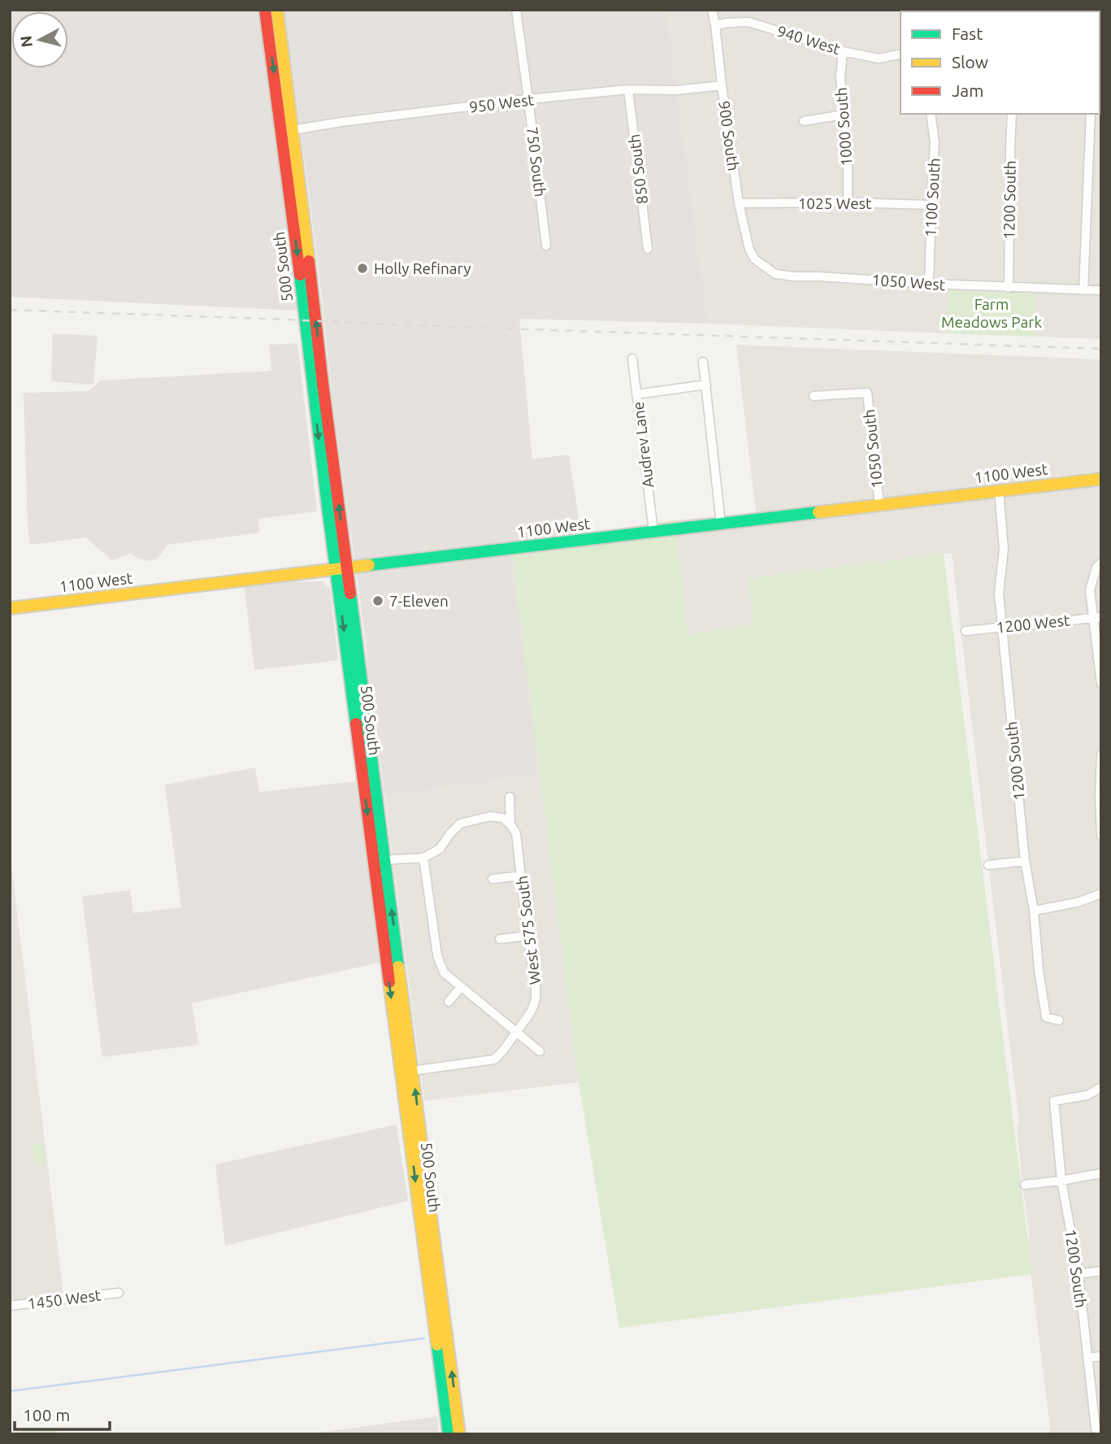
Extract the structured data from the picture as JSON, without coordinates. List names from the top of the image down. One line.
{"streets":{"main road":["500 South","1100 West"],"street":["940 West","950 West","1000 South","900 South","750 South","850 South","1100 South","1200 South","1025 West","1050 West","Audrev Lane","1050 South","1200 West","West 575 South","1450 West"]},"crossings":[["940 West","1000 South"],["940 West","900 South"],["950 West","900 South"],["950 West","750 South"],["950 West","850 South"],["950 West","500 South"],["1000 South","1025 West"],["900 South","1025 West"],["900 South","1050 West"],["1100 South","1025 West"],["1100 South","1050 West"],["1200 South","1050 West"],["1200 South","1100 West"],["1200 South","1200 West"],["500 South","1100 West"],["500 South","West 575 South"],["Audrev Lane","1100 West"],["1050 South","1100 West"]],"parks":["Farm Meadows Park"],"places":["Holly Refinary","7-Eleven"],"legend":["Fast","Slow","Jam"],"scale_bar":"100 m","north":"left"}
